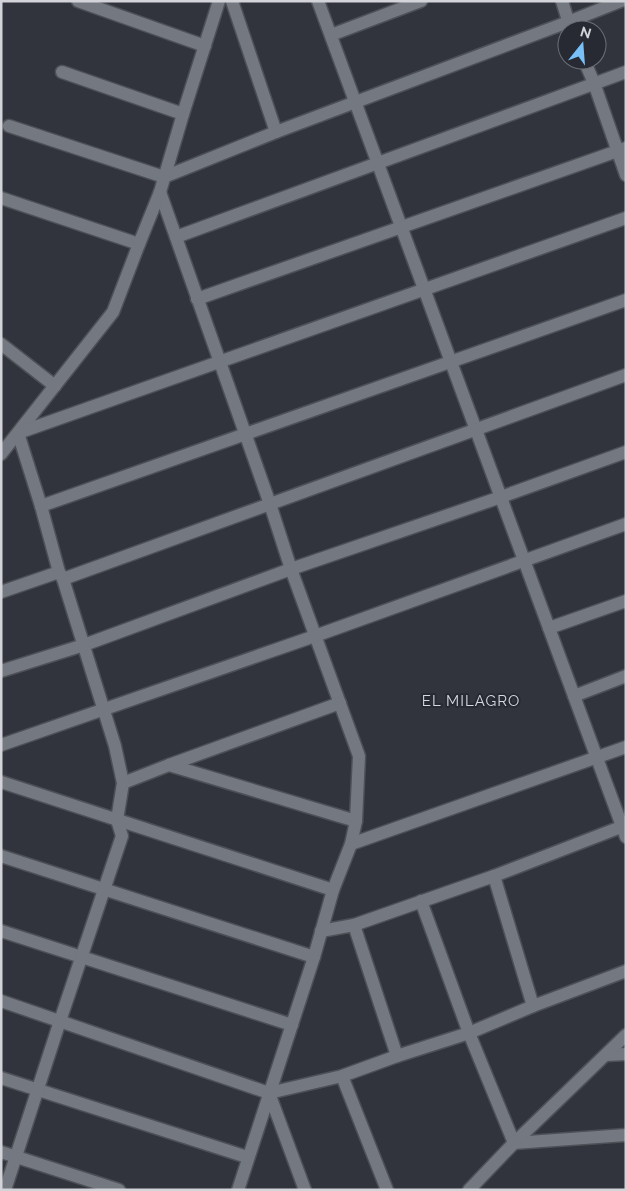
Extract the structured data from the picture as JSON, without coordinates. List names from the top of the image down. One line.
{"districts":["EL MILAGRO"],"north":"top"}
